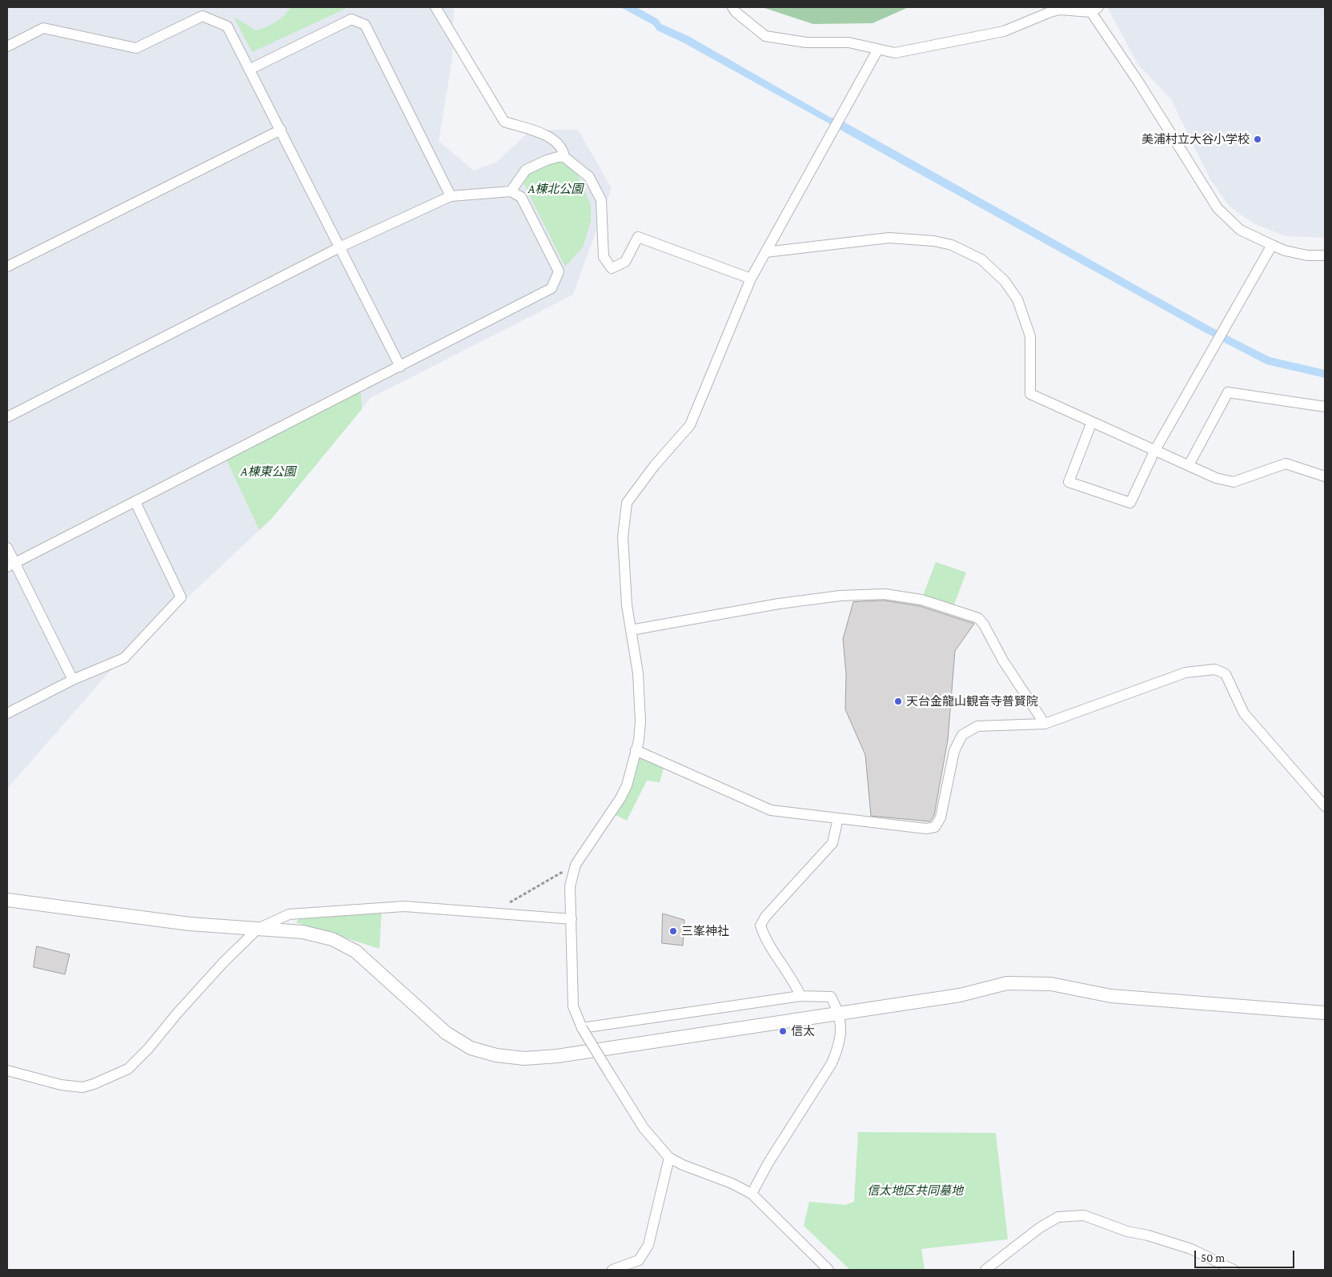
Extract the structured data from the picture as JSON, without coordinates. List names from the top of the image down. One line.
{"parks":["A棟北公園","A棟東公園","信太地区共同墓地"],"places":["美浦村立大谷小学校","天台金龍山観音寺普賢院","三峯神社","信太"],"scale_bar":"50 m"}
